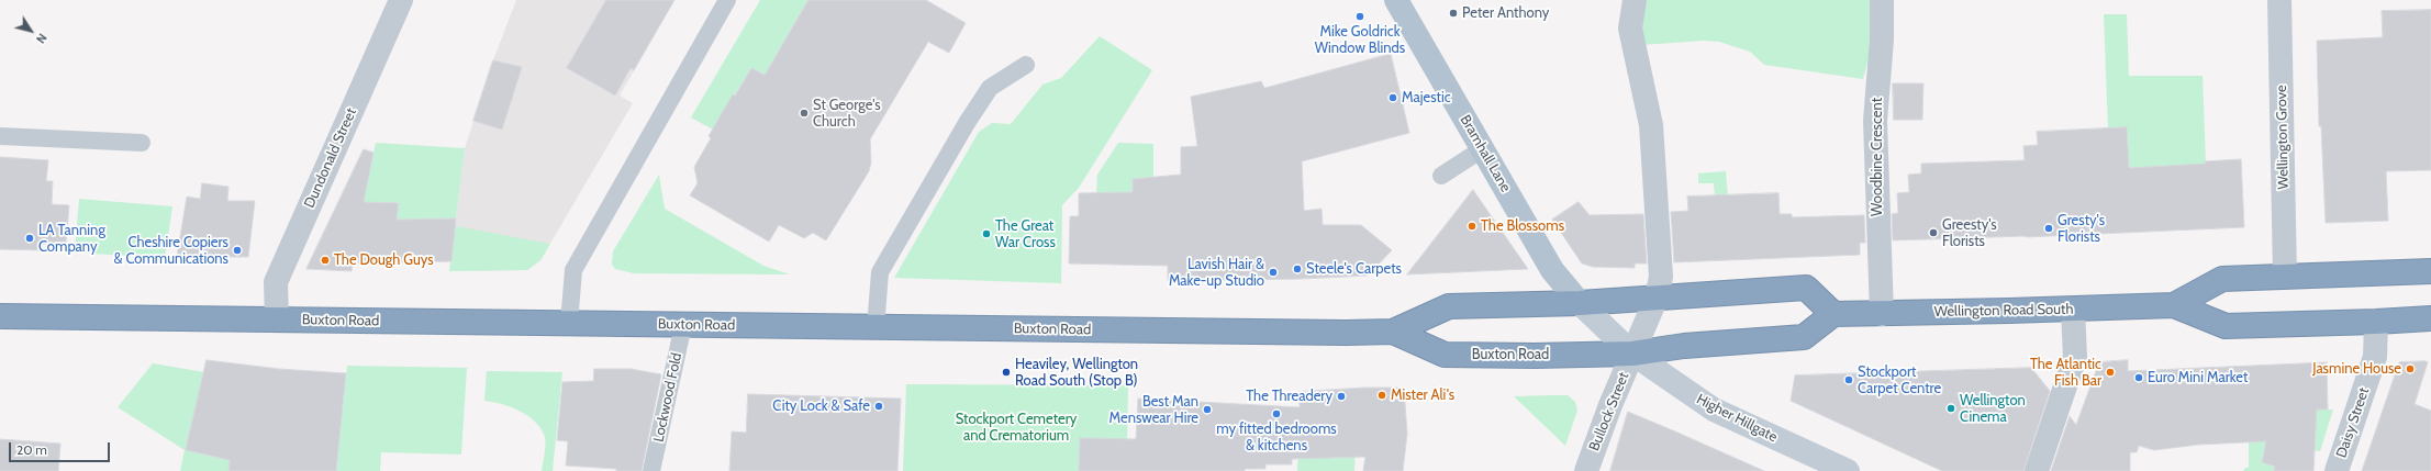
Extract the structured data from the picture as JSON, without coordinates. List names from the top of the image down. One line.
{"streets":{"highway":["Wellington Road South","Buxton Road"],"main road":["Bramhall Lane"],"street":["Wellington Grove","Woodbine Crescent","Dundonald Street","Bullock Street","Higher Hillgate","Daisy Street"],"lane":["Lockwood Fold"]},"crossings":[["Wellington Grove","Wellington Road South"],["Bramhall Lane","Buxton Road"],["Bramhall Lane","Higher Hillgate"],["Woodbine Crescent","Wellington Road South"],["Dundonald Street","Buxton Road"],["Wellington Road South","Daisy Street"],["Buxton Road","Lockwood Fold"],["Buxton Road","Bullock Street"],["Buxton Road","Higher Hillgate"],["Bullock Street","Higher Hillgate"]],"parks":["Stockport Cemetery and Crematorium"],"places":["Peter Anthony","Mike Goldrick Window Blinds","Majestic","St George's Church","The Blossoms","Gresty's Florists","Greesty's Florists","The Great War Cross","LA Tanning Company","Cheshire Copiers & Communications","The Dough Guys","Steele's Carpets","Lavish Hair & Make-up Studio","Jasmine House","Heaviley, Wellington Road South (Stop B)","The Atlantic Fish Bar","Euro Mini Market","Stockport Carpet Centre","Mister Ali's","The Threadery","City Lock & Safe","Wellington Cinema","Best Man Menswear Hire","my fitted bedrooms & kitchens"],"scale_bar":"20 m","north":"bottom right"}
